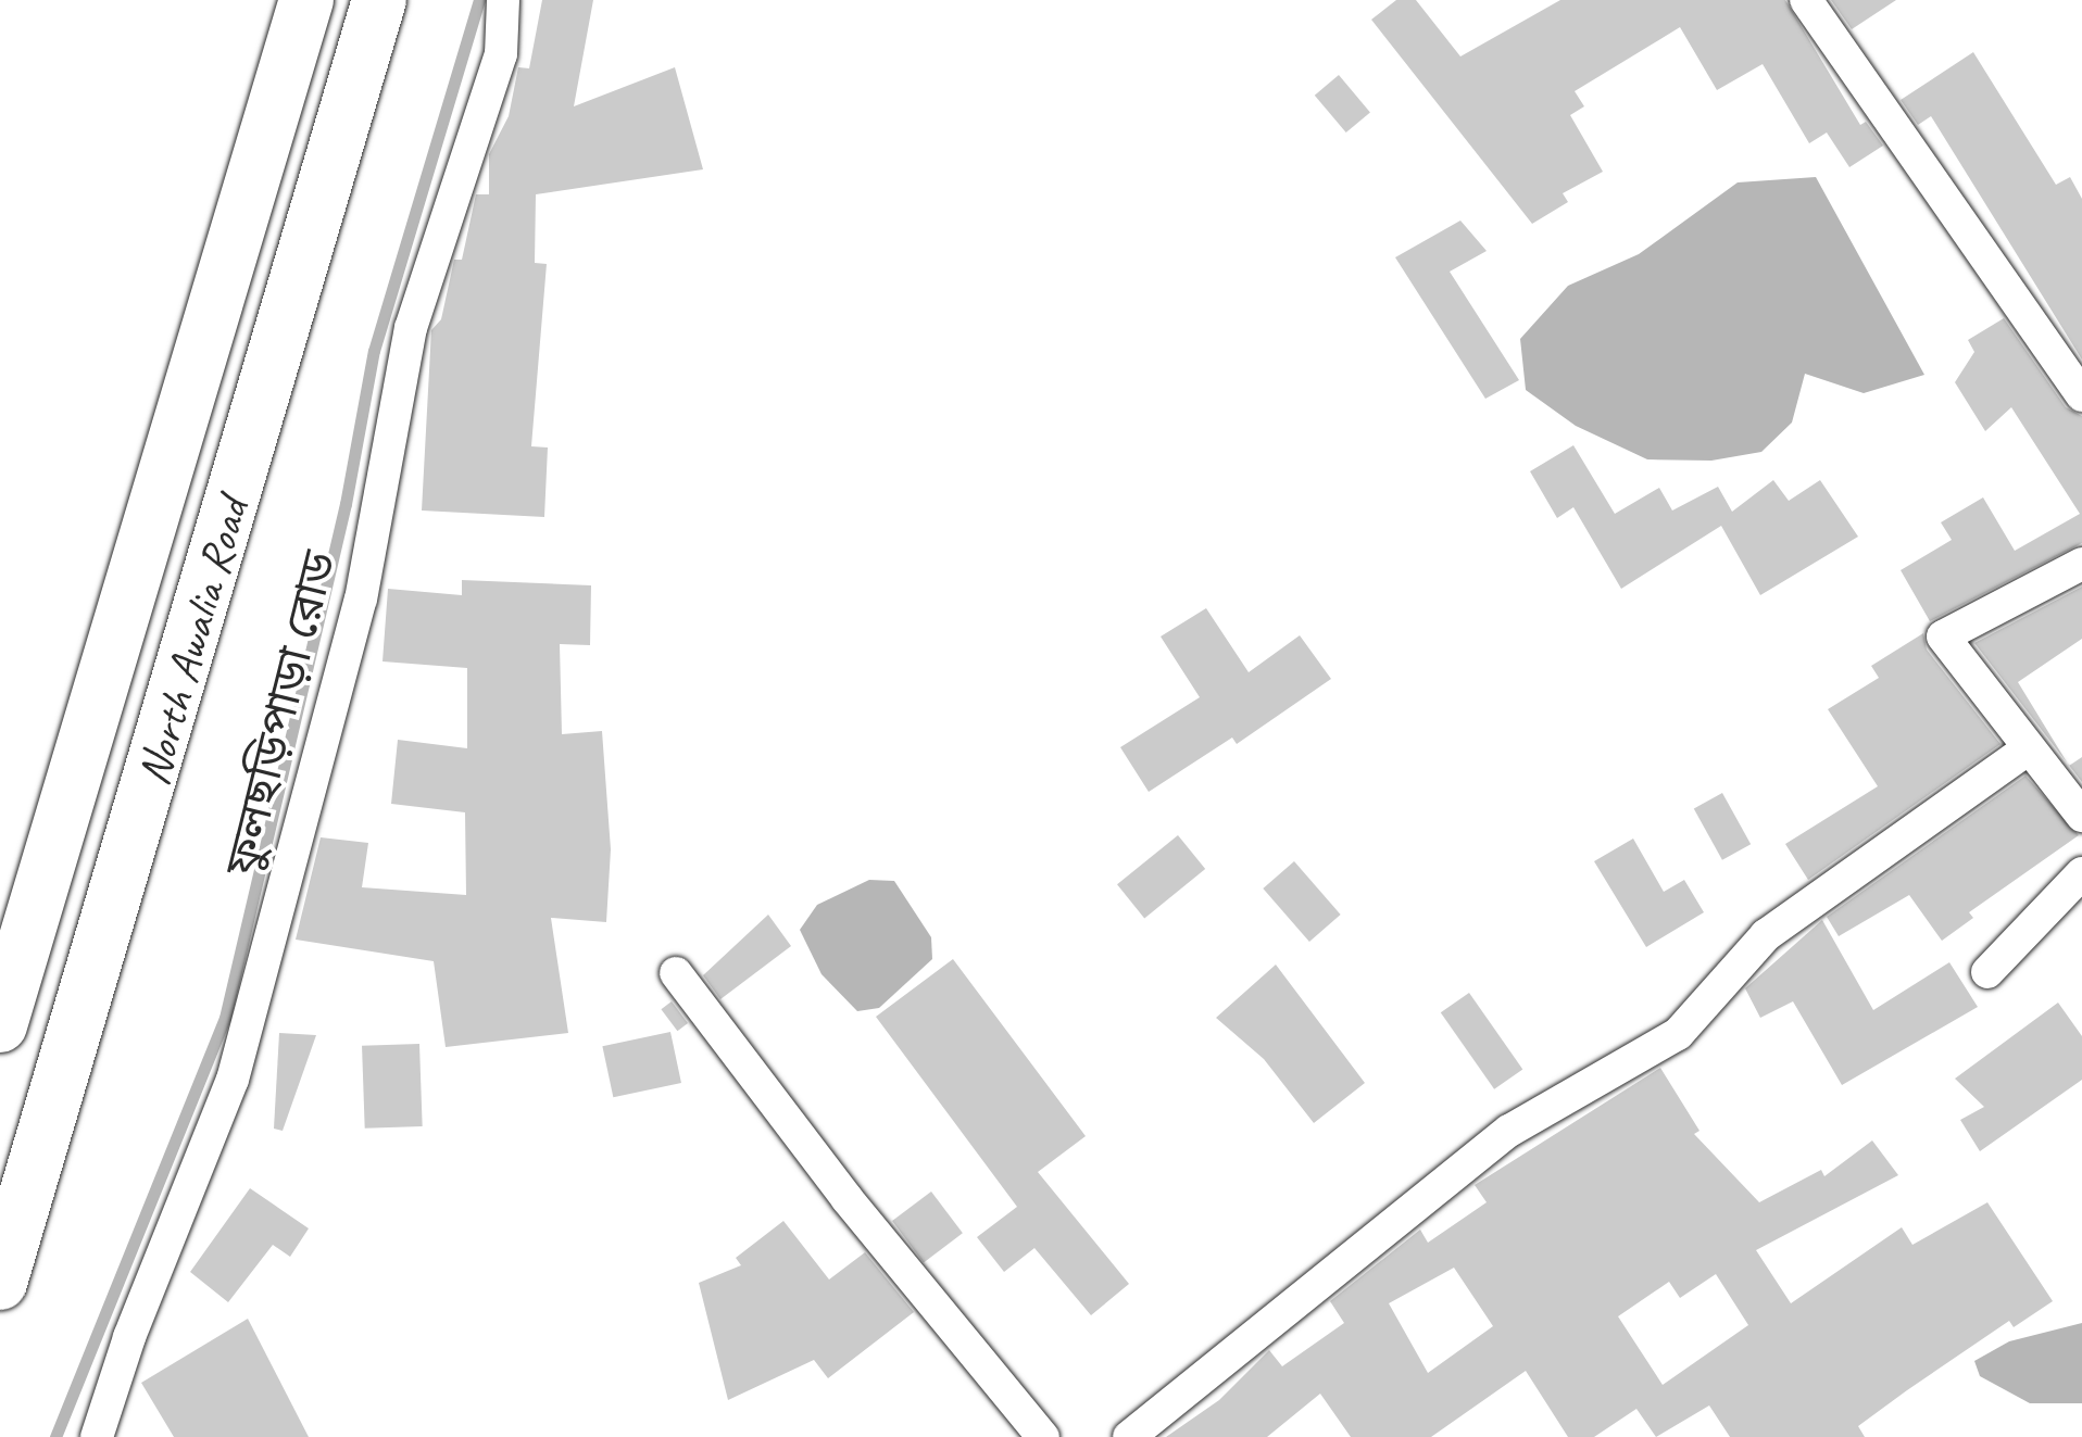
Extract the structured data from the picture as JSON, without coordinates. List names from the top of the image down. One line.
{"streets":{"main road":["North Awalia Road"],"street":["ফুলছড়িপাড়া রোড"]}}
